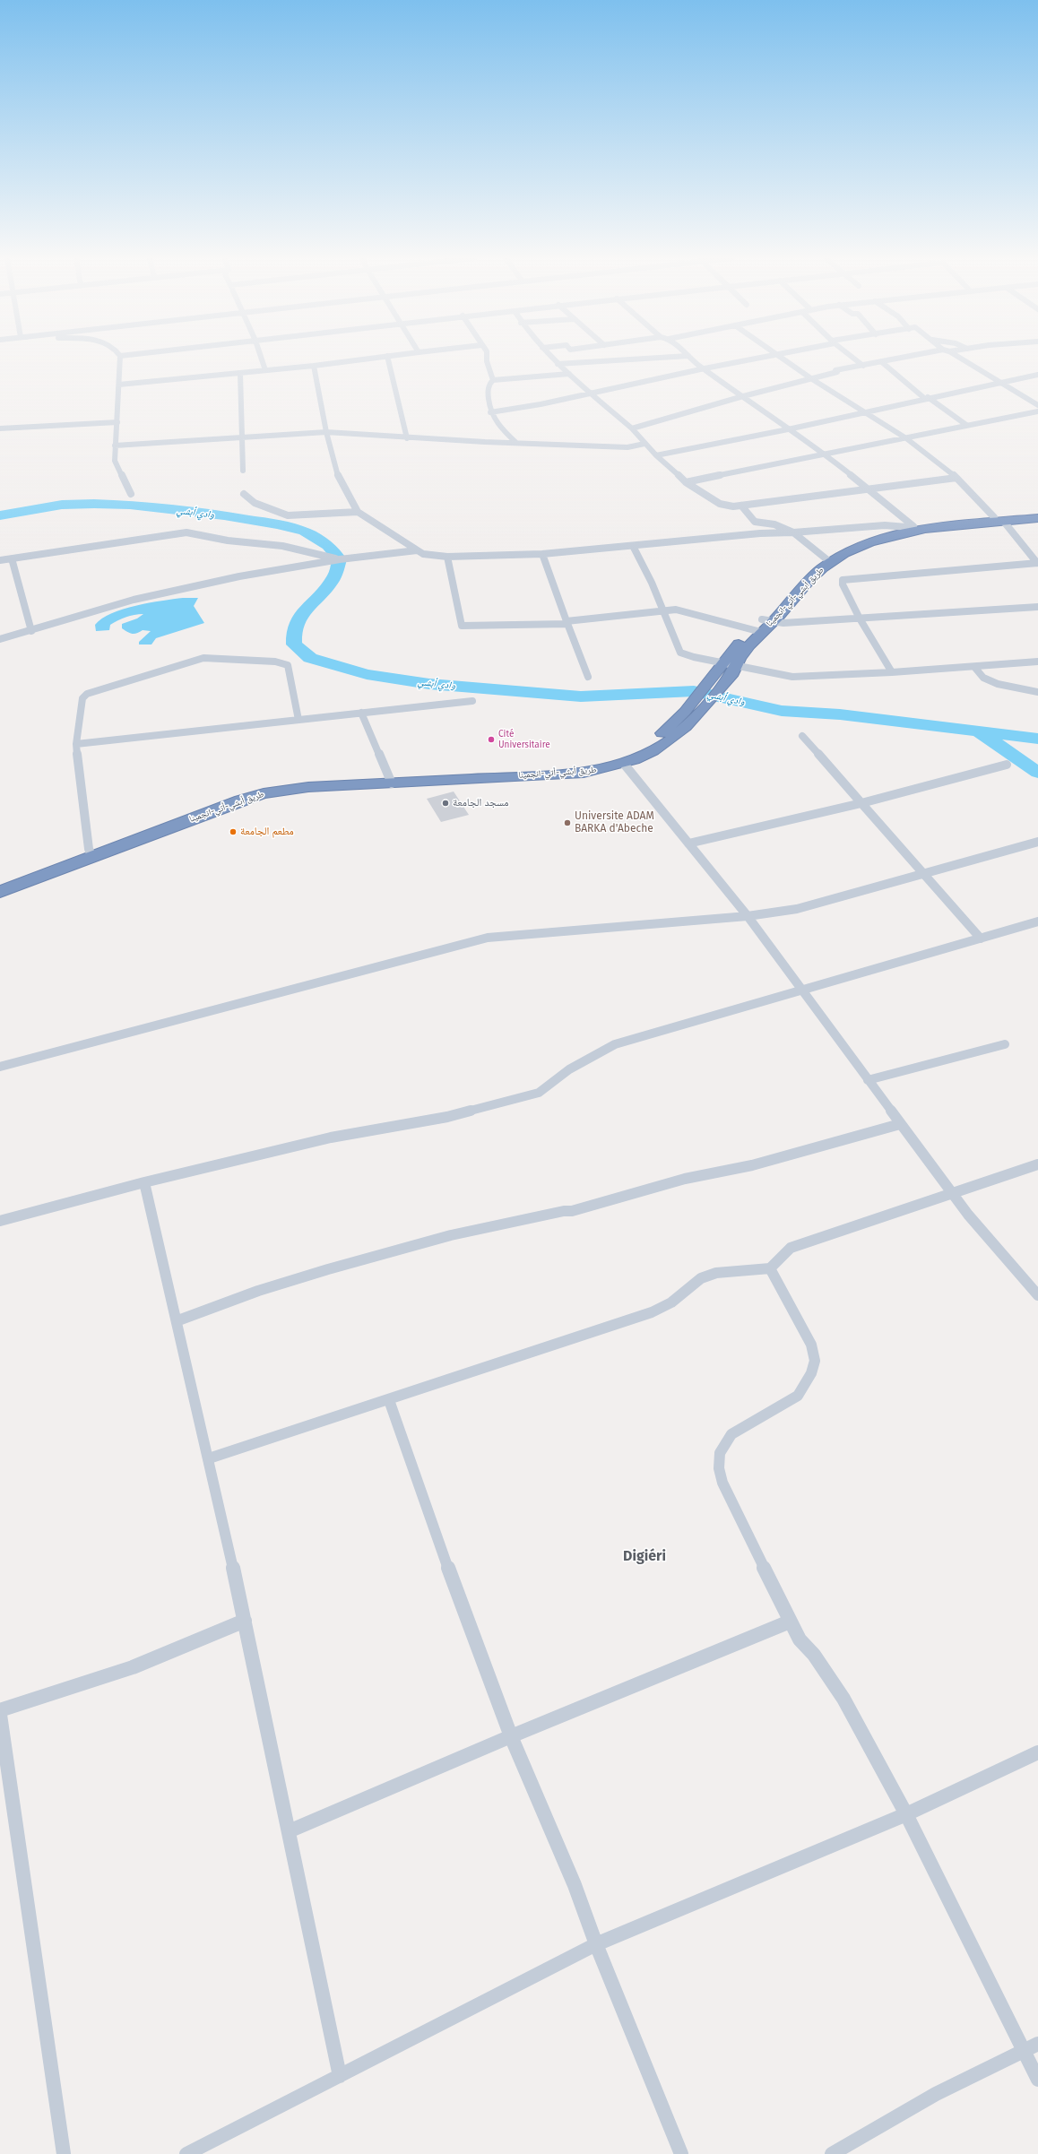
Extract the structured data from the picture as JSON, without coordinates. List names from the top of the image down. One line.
{"streets":{"highway":["طريق أبشي-أتي-انجمينا"]},"districts":["Digiéri"],"water":["وادي أبشي"],"places":["Cité Universitaire","مسجد الجامعة","Universite ADAM BARKA d'Abeche","مطعم الجامعة"]}
